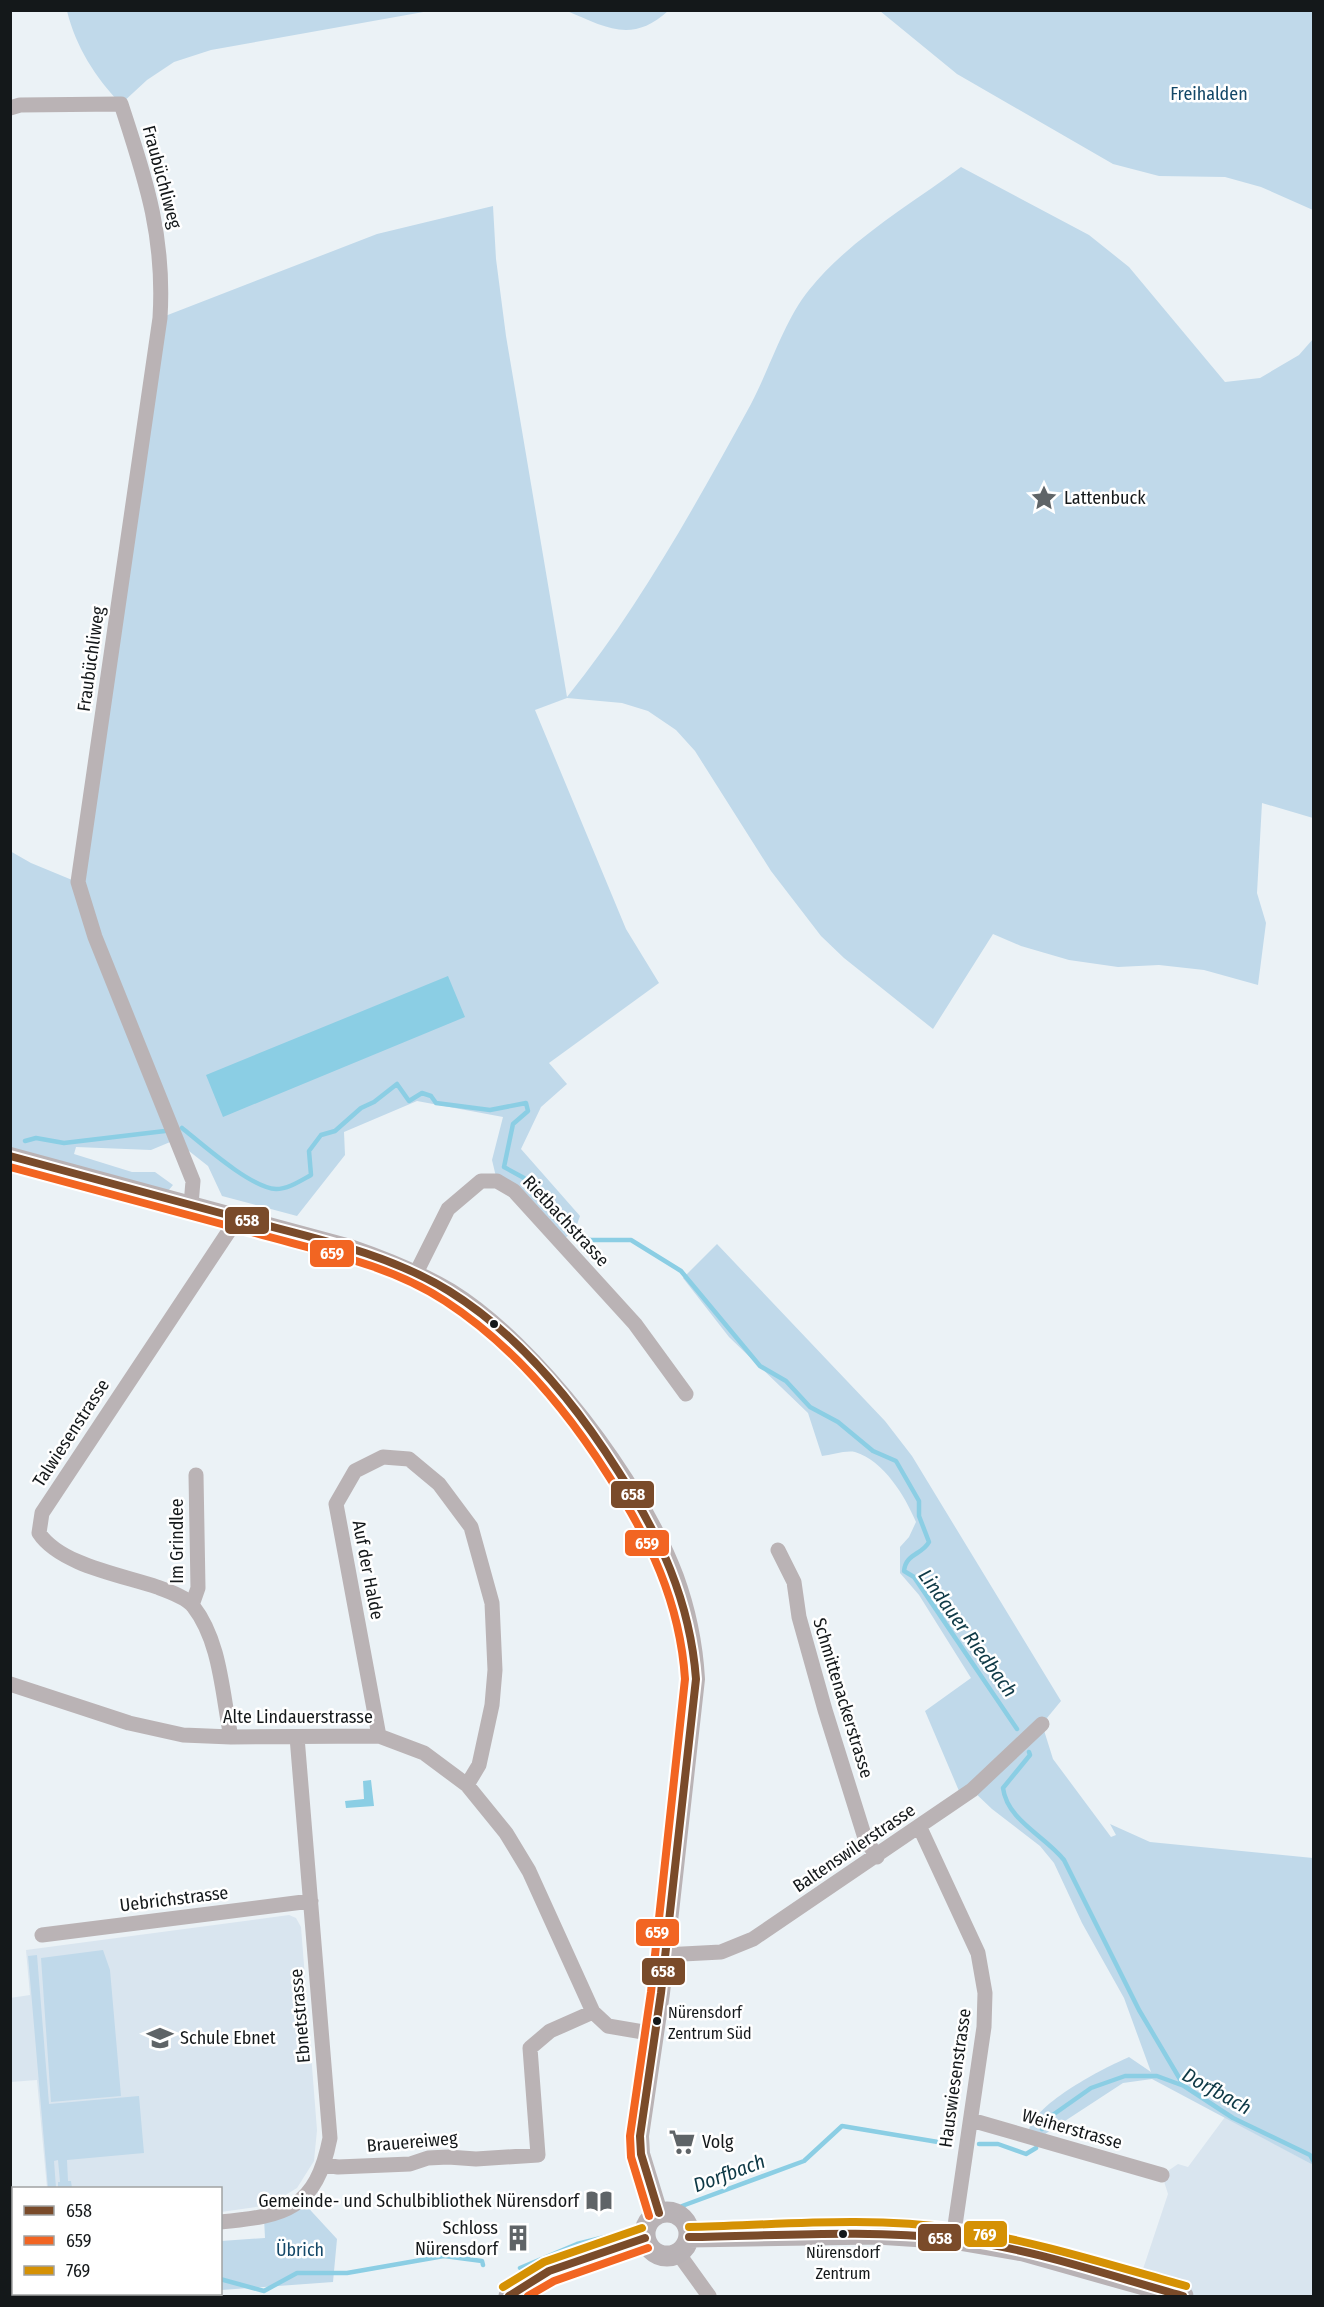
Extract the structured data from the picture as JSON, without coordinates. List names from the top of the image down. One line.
{"streets":{"street":["Fraubüchliweg","Rietbachstrasse","Talwiesenstrasse","Im Grindlee","Auf der Halde","Schmittenackerstrasse","Alte Lindauerstrasse","Baltenswilerstrasse","Uebrichstrasse","Ebnetstrasse","Hauswiesenstrasse","Weiherstrasse","Brauereiweg"]},"crossings":[["Talwiesenstrasse","Im Grindlee"],["Talwiesenstrasse","Alte Lindauerstrasse"],["Auf der Halde","Alte Lindauerstrasse"],["Schmittenackerstrasse","Baltenswilerstrasse"],["Alte Lindauerstrasse","Ebnetstrasse"],["Alte Lindauerstrasse","Brauereiweg"],["Baltenswilerstrasse","Hauswiesenstrasse"],["Uebrichstrasse","Ebnetstrasse"],["Ebnetstrasse","Brauereiweg"],["Hauswiesenstrasse","Weiherstrasse"]],"water":["Lindauer Riedbach","Dorfbach"],"parks":["Freihalden","Übrich"],"places":{"place":["Lattenbuck"],"other":["Nürensdorf Zentrum Süd","Nürensdorf Zentrum"],"school or university":["Schule Ebnet"],"supermarket":["Volg"],"library":["Gemeinde- und Schulbibliothek Nürensdorf"],"building":["Schloss Nürensdorf"]},"lines":["transit line 658","transit line 659","transit line 769"],"legend":["658","659","769"]}
